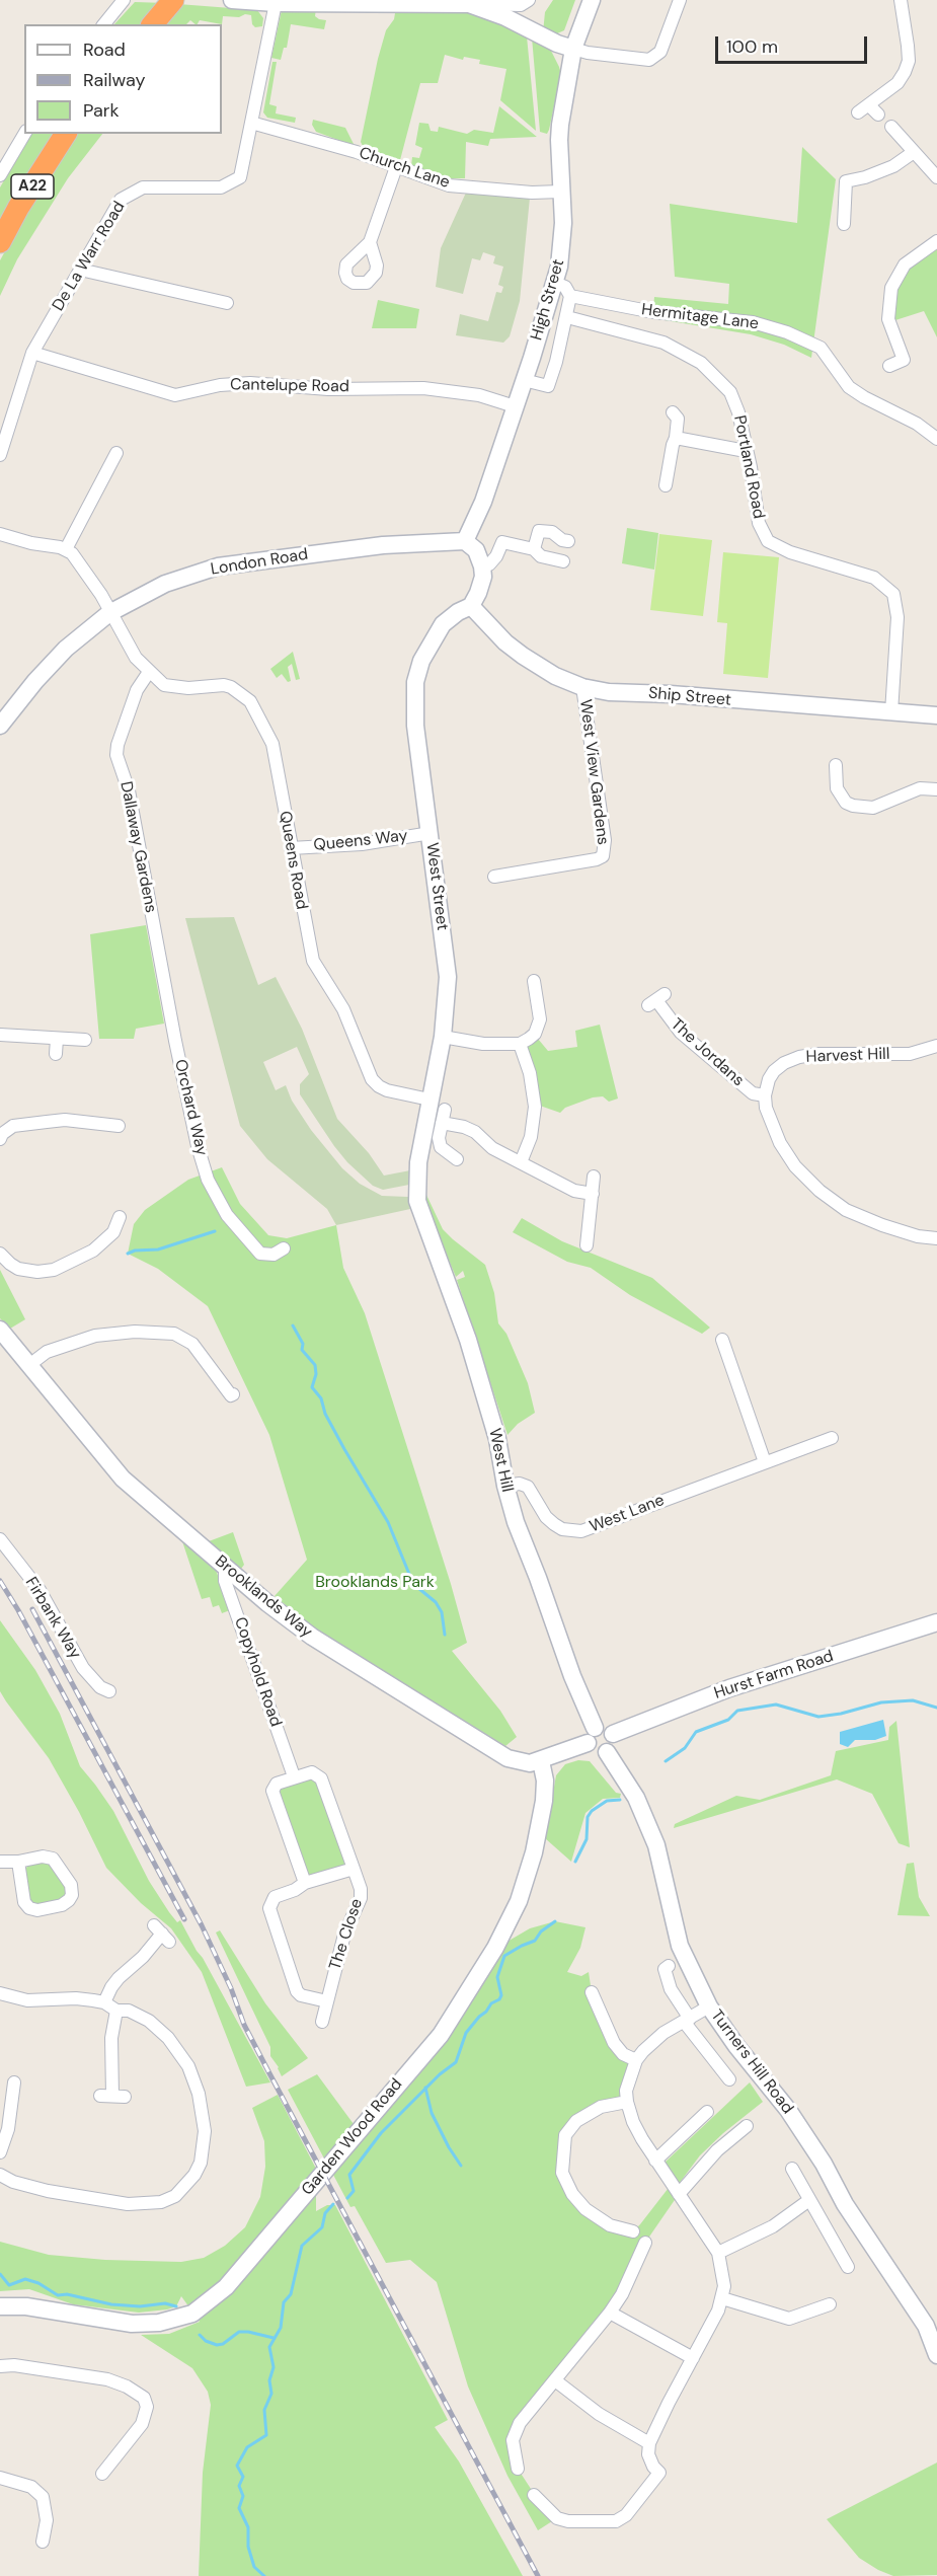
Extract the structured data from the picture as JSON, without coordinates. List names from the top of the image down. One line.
{"streets":{"highway":["A22"],"street":["Church Lane","De La Warr Road","High Street","Hermitage Lane","Cantelupe Road","Portland Road","London Road","Ship Street","West View Gardens","Queens Way","Dallaway Gardens","Queens Road","West Street","The Jordans","Harvest Hill","Orchard Way","West Hill","West Lane","Brooklands Way","Firbank Way","Copyhold Road","Hurst Farm Road","The Close","Turners Hill Road","Garden Wood Road"]},"crossings":[["Church Lane","De La Warr Road"],["Church Lane","High Street"],["De La Warr Road","Cantelupe Road"],["High Street","Cantelupe Road"],["High Street","London Road"],["Portland Road","Ship Street"],["London Road","Queens Road"],["Ship Street","West View Gardens"],["Ship Street","West Street"],["Queens Way","Queens Road"],["Queens Way","West Street"],["Dallaway Gardens","Queens Road"],["Dallaway Gardens","Orchard Way"],["Queens Road","West Street"],["West Street","West Hill"],["The Jordans","Harvest Hill"],["West Hill","West Lane"],["West Hill","Brooklands Way"],["West Hill","Hurst Farm Road"],["West Hill","Turners Hill Road"],["Brooklands Way","Copyhold Road"],["Brooklands Way","Hurst Farm Road"],["Brooklands Way","Turners Hill Road"],["Brooklands Way","Garden Wood Road"],["Hurst Farm Road","Turners Hill Road"]],"parks":["Brooklands Park"],"legend":["Road","Railway","Park"],"scale_bar":"100 m"}
